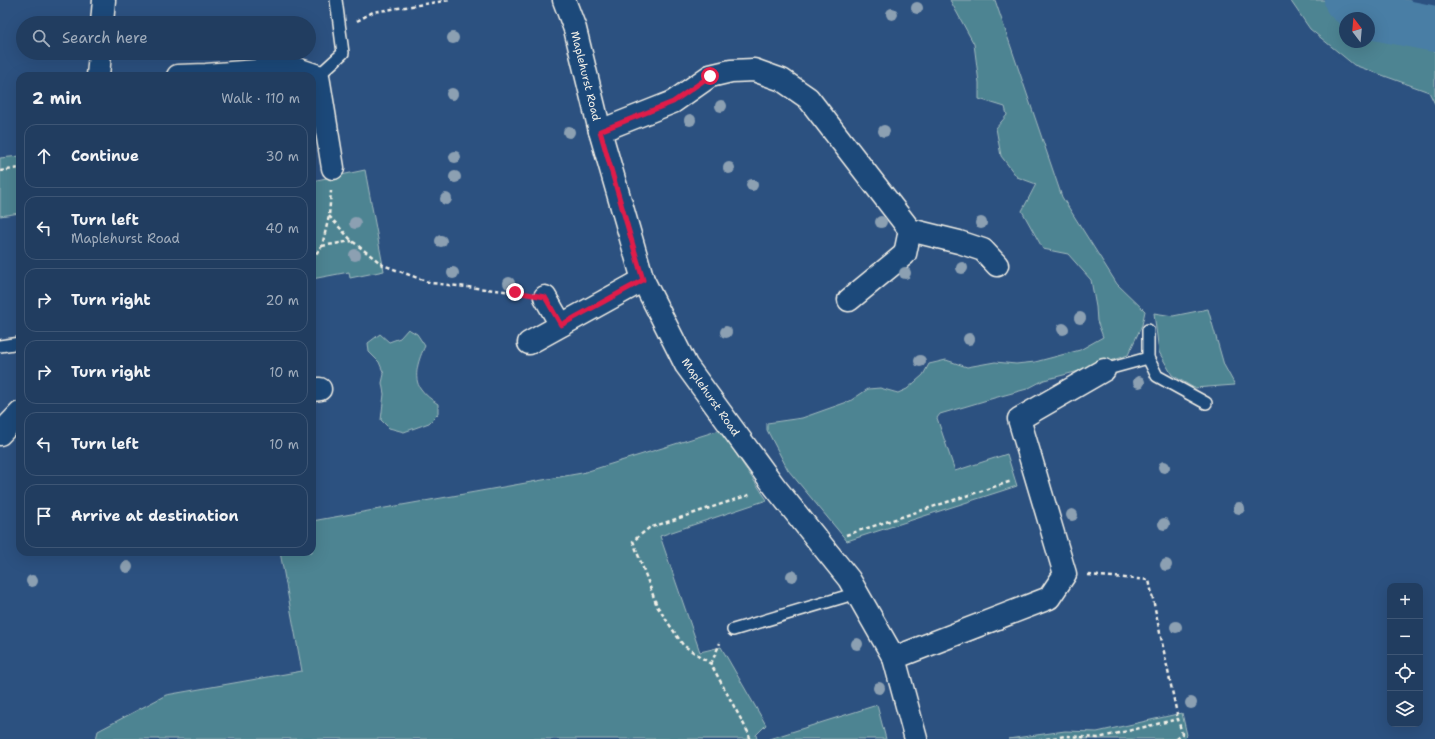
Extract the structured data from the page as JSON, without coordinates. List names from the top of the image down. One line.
{"streets":{"street":["Maplehurst Road"]},"north":"top","page":{"search":"Search here","heading":["2 min","Walk · 110 m"],"list":[["Continue","30 m"],["Turn left","Maplehurst Road","40 m"],["Turn right","20 m"],["Turn right","10 m"],["Turn left","10 m"],"Arrive at destination"],"map_buttons":["+","−"]}}
